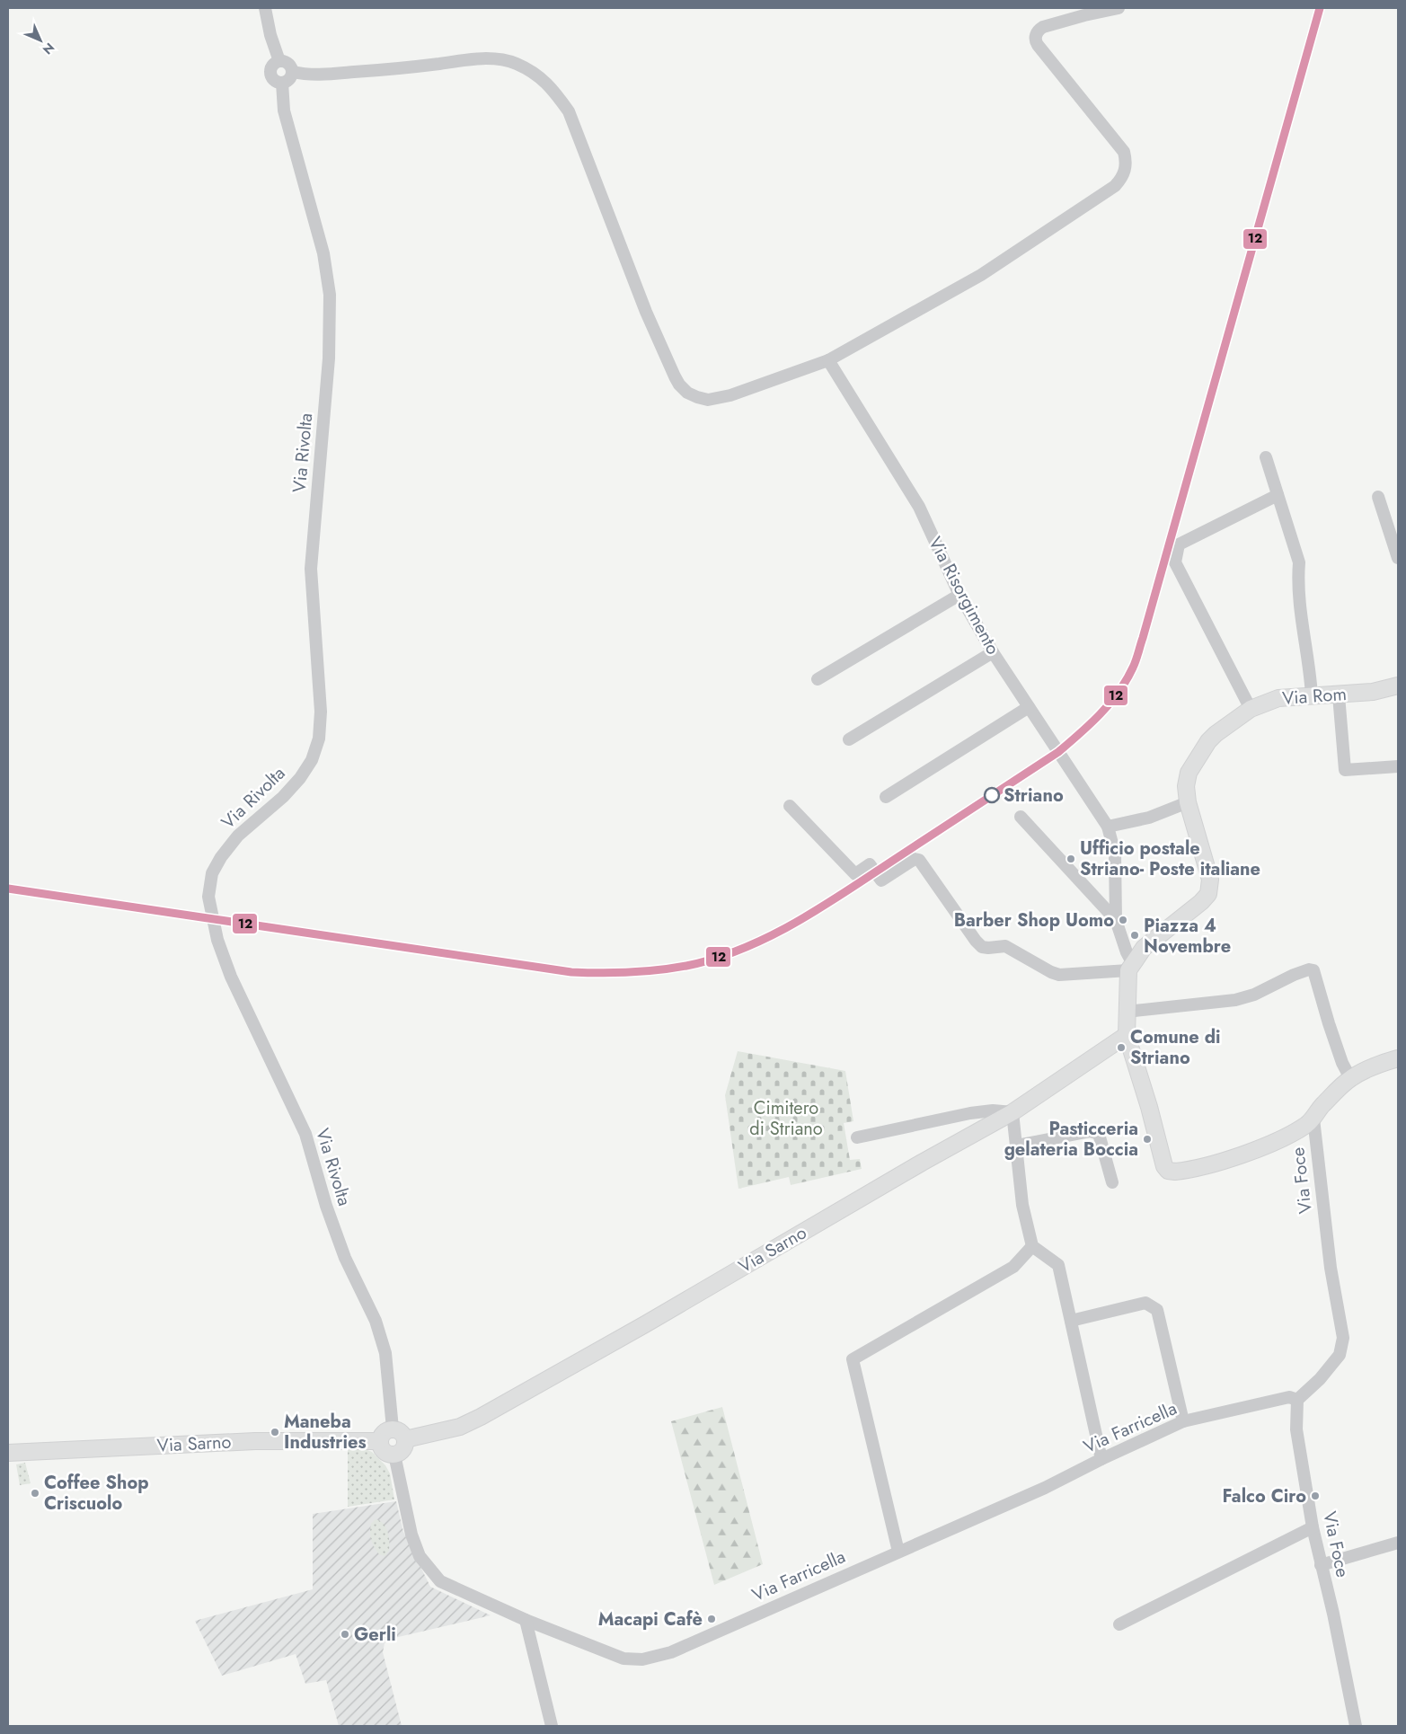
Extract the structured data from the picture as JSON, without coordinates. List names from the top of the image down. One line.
{"streets":{"main road":["Via Risorgimento","Via Rom","Via Sarno"],"street":["Via Rivolta","Via Foce","Via Farricella"]},"crossings":[["Via Rivolta","Via Sarno"],["Via Rivolta","Via Farricella"],["Via Risorgimento","Via Rom"],["Via Risorgimento","Via Foce"],["Via Risorgimento","Via Sarno"],["Via Foce","Via Farricella"],["Via Sarno","Via Farricella"]],"parks":["Cimitero di Striano"],"places":["Striano","Ufficio postale Striano- Poste italiane","Barber Shop Uomo","Piazza 4 Novembre","Comune di Striano","Pasticceria gelateria Boccia","Maneba Industries","Coffee Shop Criscuolo","Falco Ciro","Macapi Cafè","Gerli"],"lines":["transit line 12"],"north":"bottom right"}
